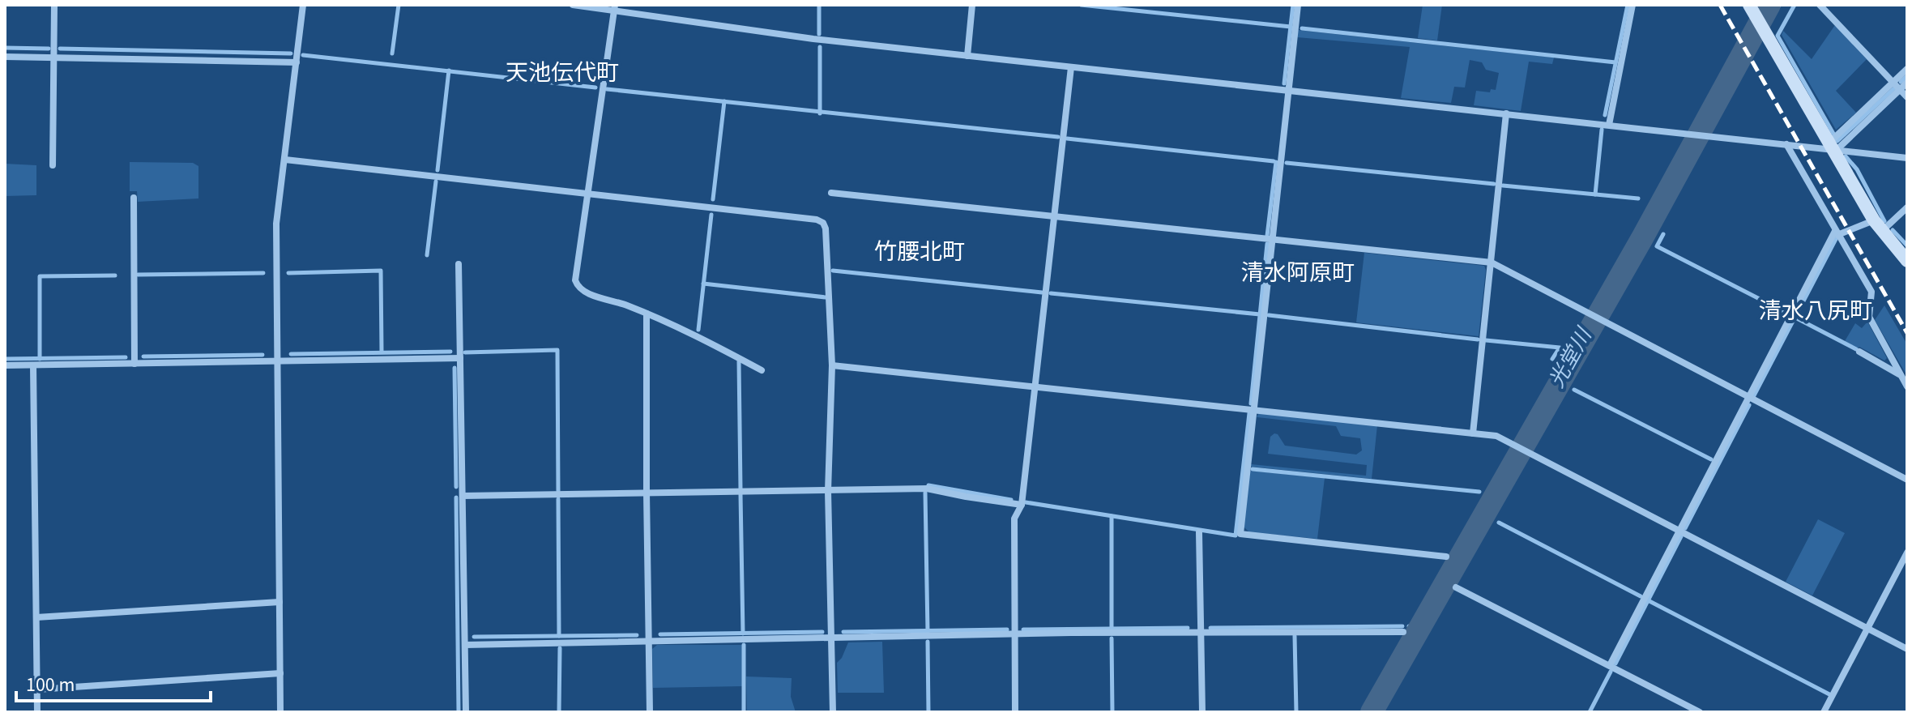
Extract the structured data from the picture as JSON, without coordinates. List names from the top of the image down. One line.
{"districts":["天池伝代町","竹腰北町","清水阿原町","清水八尻町"],"water":["光堂川"],"scale_bar":"100 m"}
